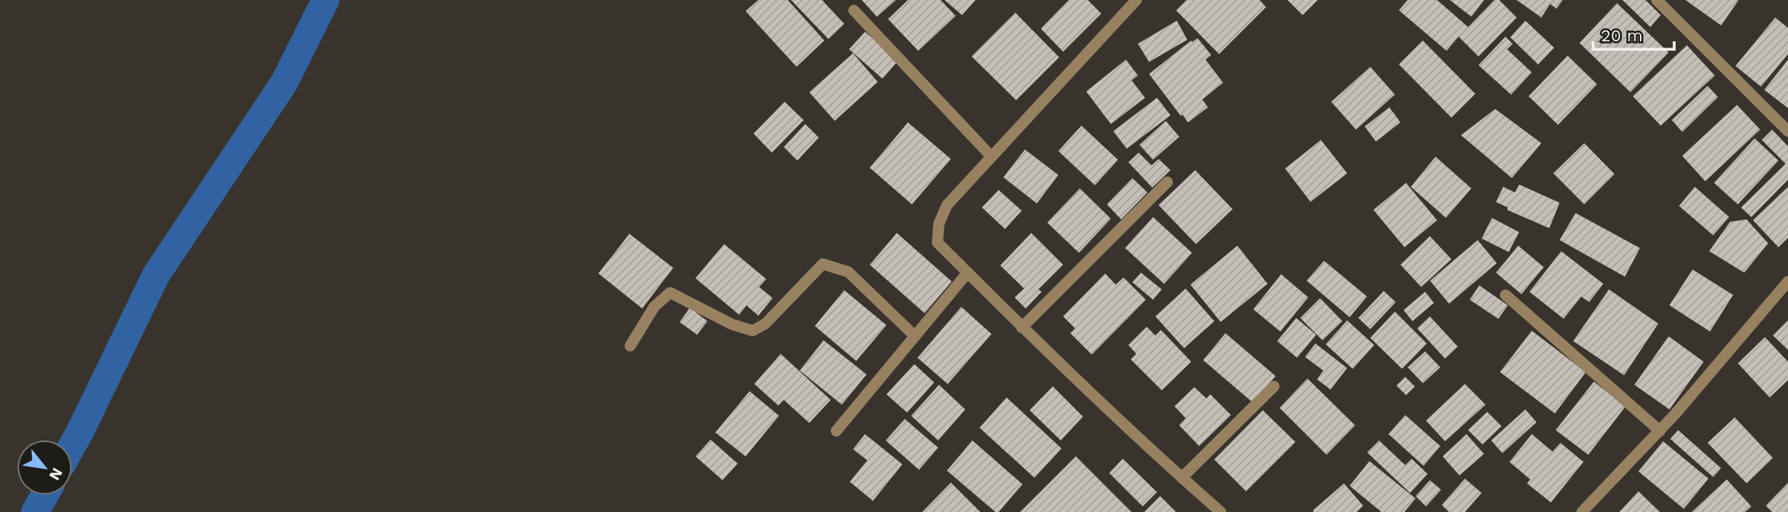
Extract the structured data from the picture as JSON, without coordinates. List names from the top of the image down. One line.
{"scale_bar":"20 m","north":"bottom right"}
